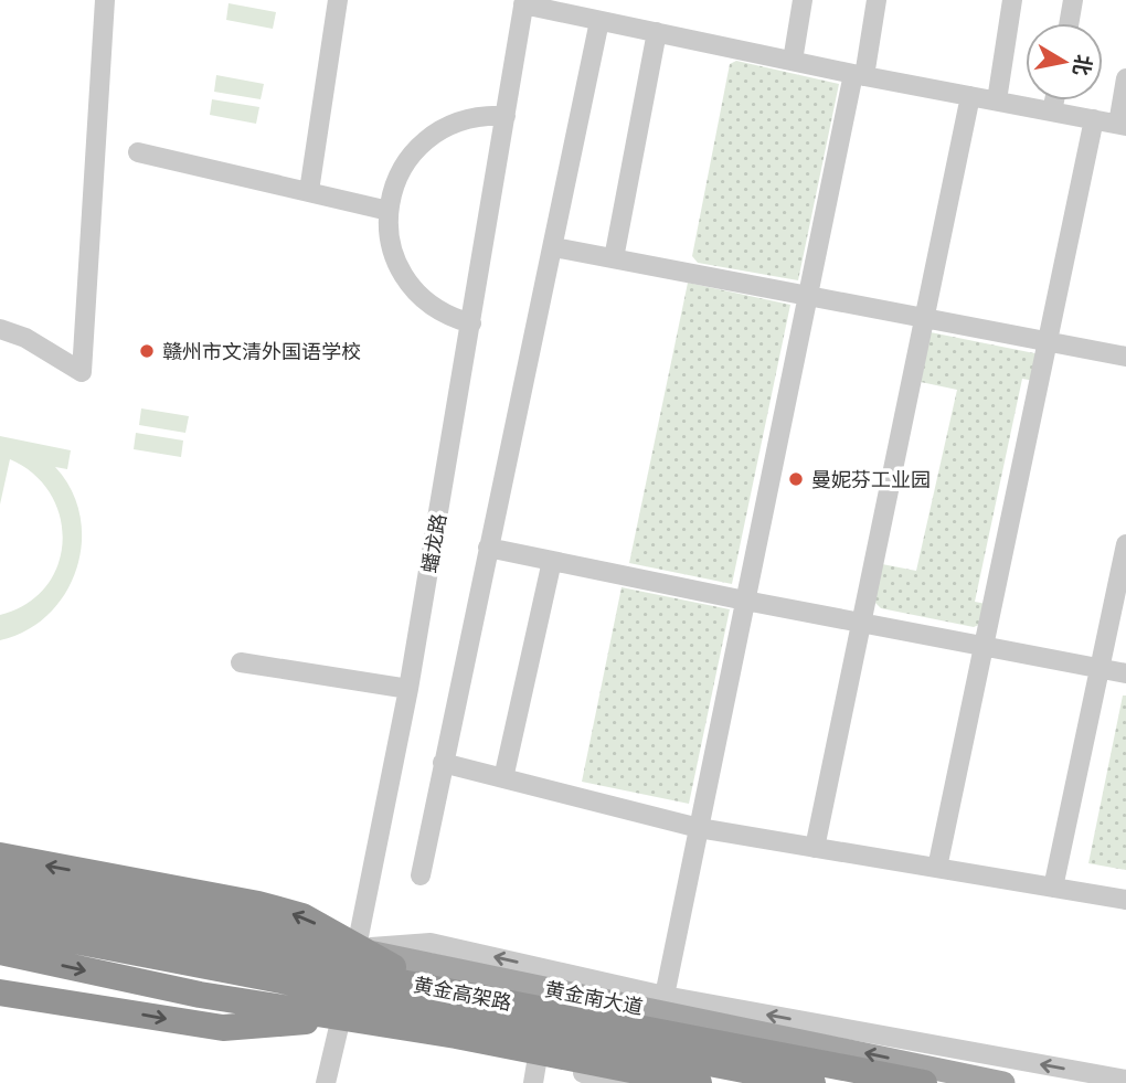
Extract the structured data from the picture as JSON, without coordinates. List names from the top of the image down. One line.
{"streets":{"highway":["黄金高架路"],"main road":["黄金南大道"],"street":["蟠龙路"]},"crossings":[["蟠龙路","黄金南大道"],["黄金高架路","黄金南大道"]],"places":["赣州市文清外国语学校","曼妮芬工业园"],"north":"right"}
